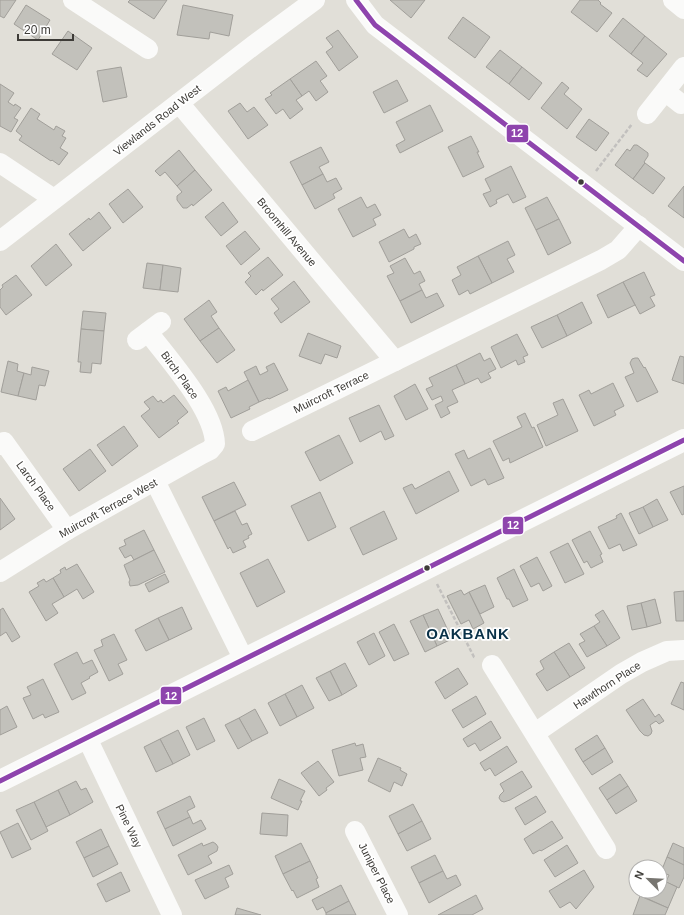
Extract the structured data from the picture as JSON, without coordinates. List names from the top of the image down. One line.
{"streets":{"street":["Viewlands Road West","Broomhill Avenue","Birch Place","Muircroft Terrace","Larch Place","Muircroft Terrace West","Hawthorn Place","Pine Way","Juniper Place"]},"crossings":[["Viewlands Road West","Broomhill Avenue"],["Broomhill Avenue","Muircroft Terrace"],["Birch Place","Muircroft Terrace West"],["Larch Place","Muircroft Terrace West"]],"districts":["OAKBANK"],"lines":["transit line 12"],"scale_bar":"20 m","north":"top left"}
